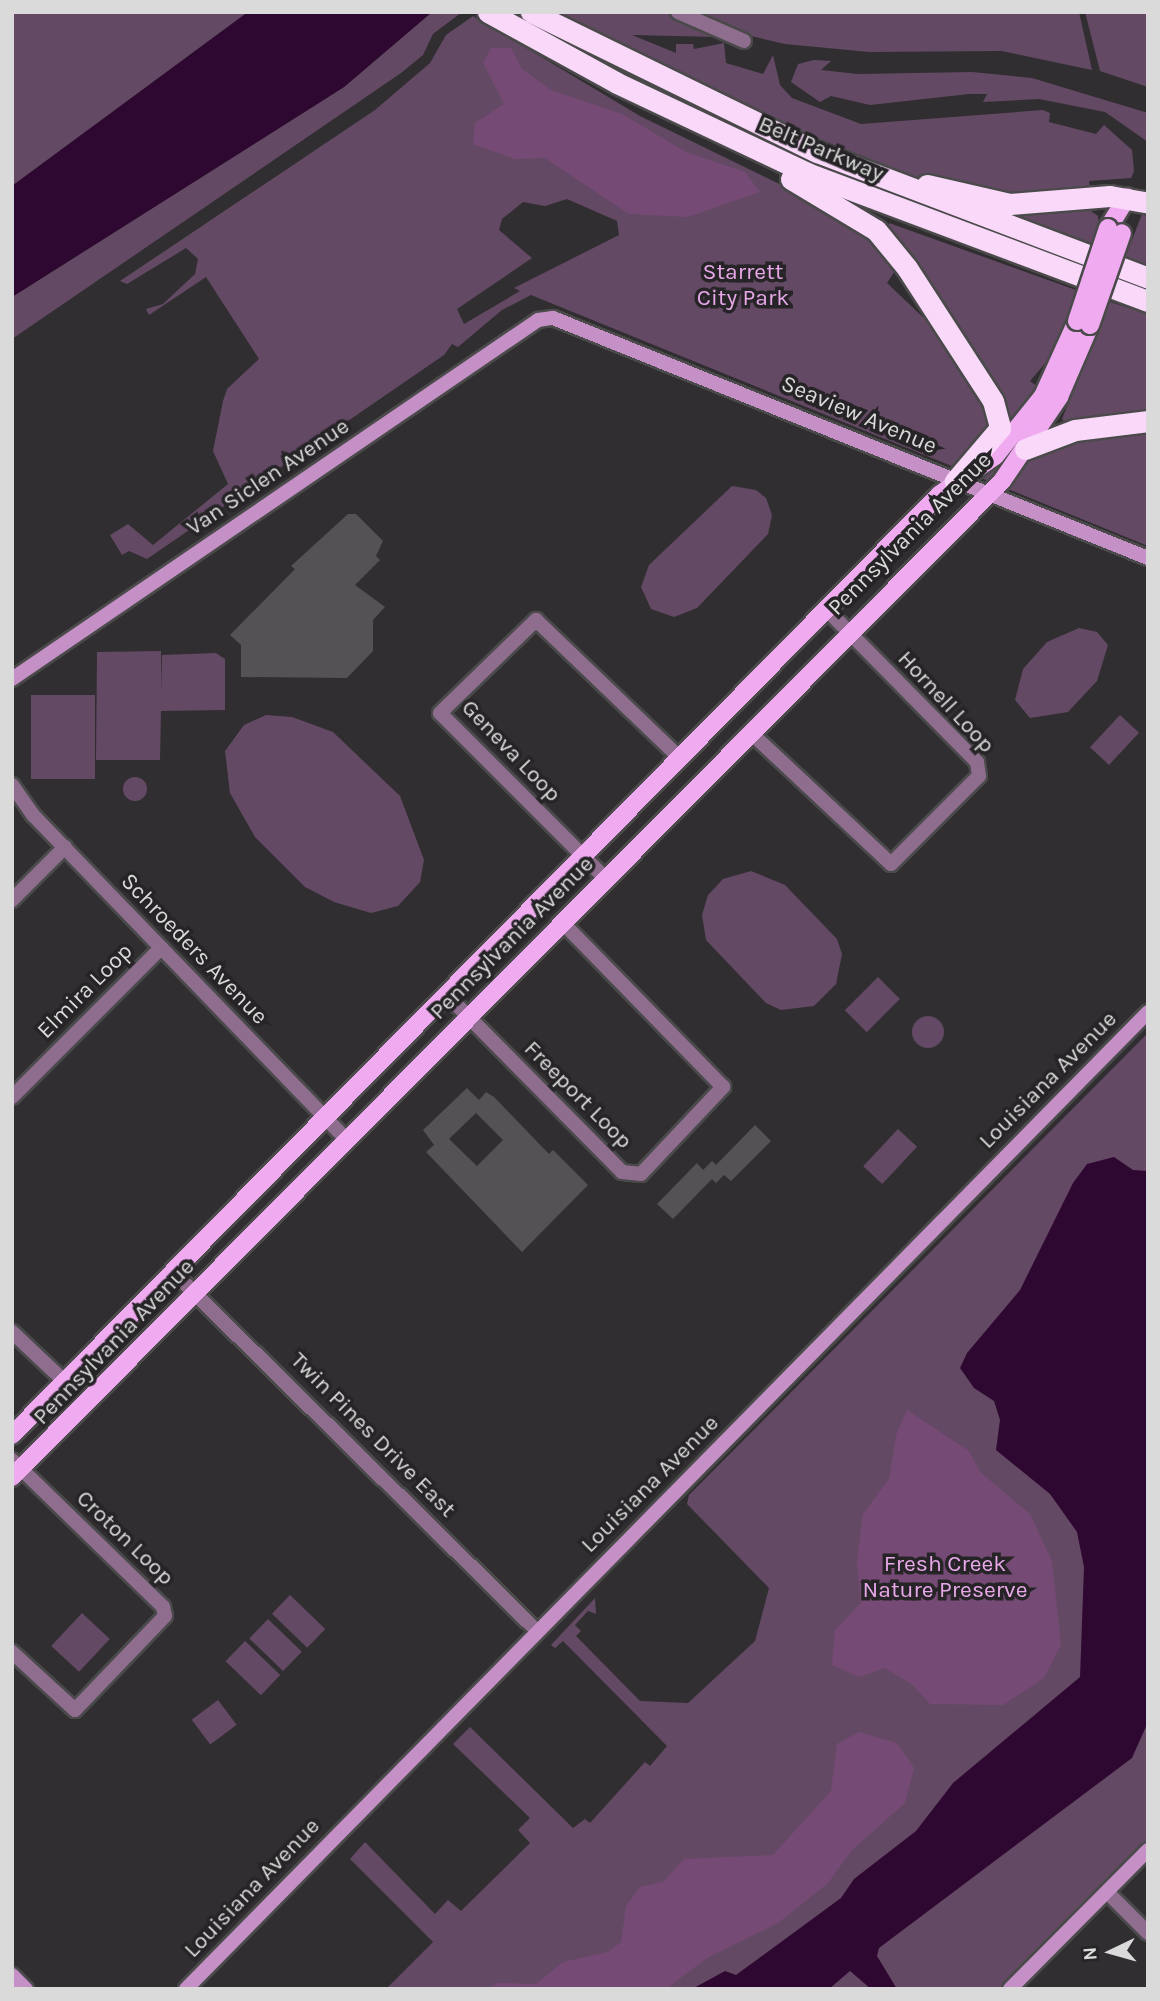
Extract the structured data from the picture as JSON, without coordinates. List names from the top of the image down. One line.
{"streets":{"highway":["Belt Parkway"],"main road":["Pennsylvania Avenue"],"street":["Seaview Avenue","Van Siclen Avenue","Hornell Loop","Geneva Loop","Schroeders Avenue","Elmira Loop","Louisiana Avenue","Freeport Loop","Twin Pines Drive East","Croton Loop"]},"crossings":[["Seaview Avenue","Van Siclen Avenue"],["Seaview Avenue","Pennsylvania Avenue"],["Pennsylvania Avenue","Hornell Loop"],["Pennsylvania Avenue","Geneva Loop"],["Pennsylvania Avenue","Schroeders Avenue"],["Pennsylvania Avenue","Freeport Loop"],["Pennsylvania Avenue","Twin Pines Drive East"],["Pennsylvania Avenue","Croton Loop"],["Schroeders Avenue","Elmira Loop"],["Louisiana Avenue","Twin Pines Drive East"]],"parks":["Starrett City Park","Fresh Creek Nature Preserve"],"north":"left"}
